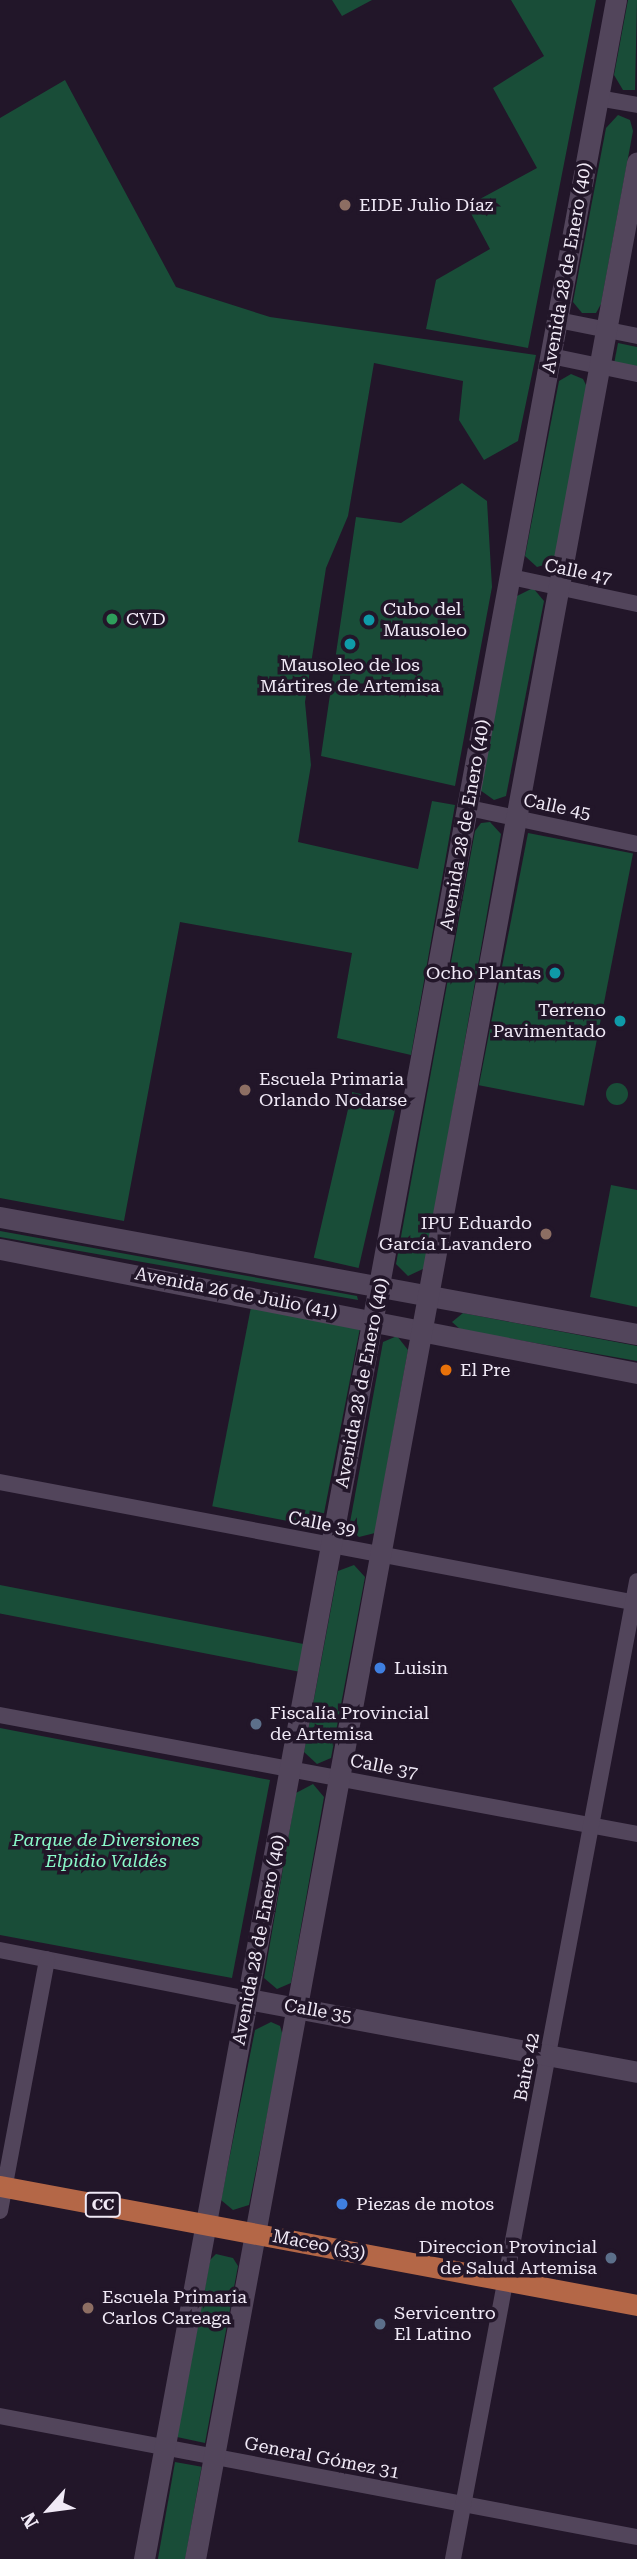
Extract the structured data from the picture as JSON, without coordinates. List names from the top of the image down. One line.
{"streets":{"main road":["Avenida 28 de Enero (40)","Avenida 26 de Julio (41)","Calle 35","CC","Maceo (33)"],"street":["Calle 47","Calle 45","Calle 39","Calle 37","Baire 42","General Gómez 31"]},"crossings":[["Avenida 28 de Enero (40)","Calle 47"],["Avenida 28 de Enero (40)","Calle 45"],["Avenida 28 de Enero (40)","Avenida 26 de Julio (41)"],["Avenida 28 de Enero (40)","Calle 39"],["Avenida 28 de Enero (40)","Calle 37"],["Avenida 28 de Enero (40)","Calle 35"],["Avenida 28 de Enero (40)","Maceo (33)"],["Avenida 28 de Enero (40)","General Gómez 31"],["Calle 39","Baire 42"],["Calle 37","Baire 42"],["Calle 35","Baire 42"],["Baire 42","Maceo (33)"],["Baire 42","General Gómez 31"]],"parks":["Parque de Diversiones Elpidio Valdés"],"places":["EIDE Julio Díaz","CVD","Cubo del Mausoleo","Mausoleo de los Mártires de Artemisa","Ocho Plantas","Terreno Pavimentado","Escuela Primaria Orlando Nodarse","IPU Eduardo García Lavandero","El Pre","Luisin","Fiscalía Provincial de Artemisa","Piezas de motos","Direccion Provincial de Salud Artemisa","Escuela Primaria Carlos Careaga","Servicentro El Latino"],"north":"bottom left"}
